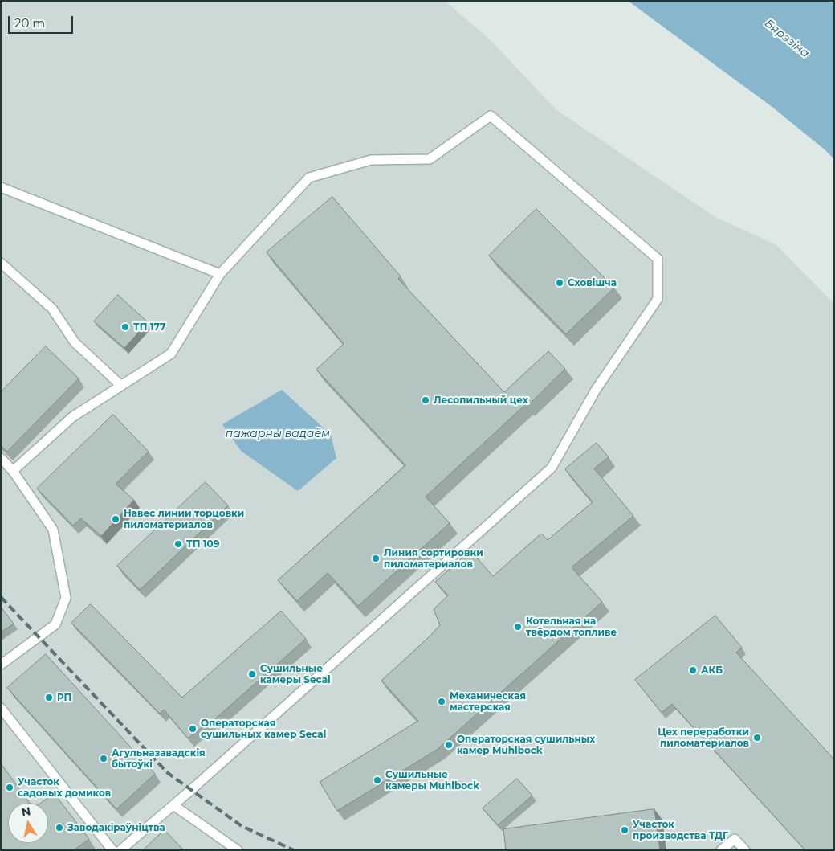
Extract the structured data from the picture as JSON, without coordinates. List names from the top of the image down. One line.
{"water":["Бярэзіна","пажарны вадаём"],"places":["Сховішча","ТП 177","Лесопильный цех","Навес линии торцовки пиломатериалов","ТП 109","Линия сортировки пиломатериалов","Котельная на твёрдом топливе","АКБ","Сушильные камеры Secal","РП","Механическая мастерская","Операторская сушильных камер Secal","Цех переработки пиломатериалов","Операторская сушильных камер Muhlbock","Агульназавадскія бытоўкі","Cушильные камеры Muhlbock","Участок садовых домиков","Заводакіраўніцтва","Участок производства ТДГ"],"scale_bar":"20 m","north":"top"}
